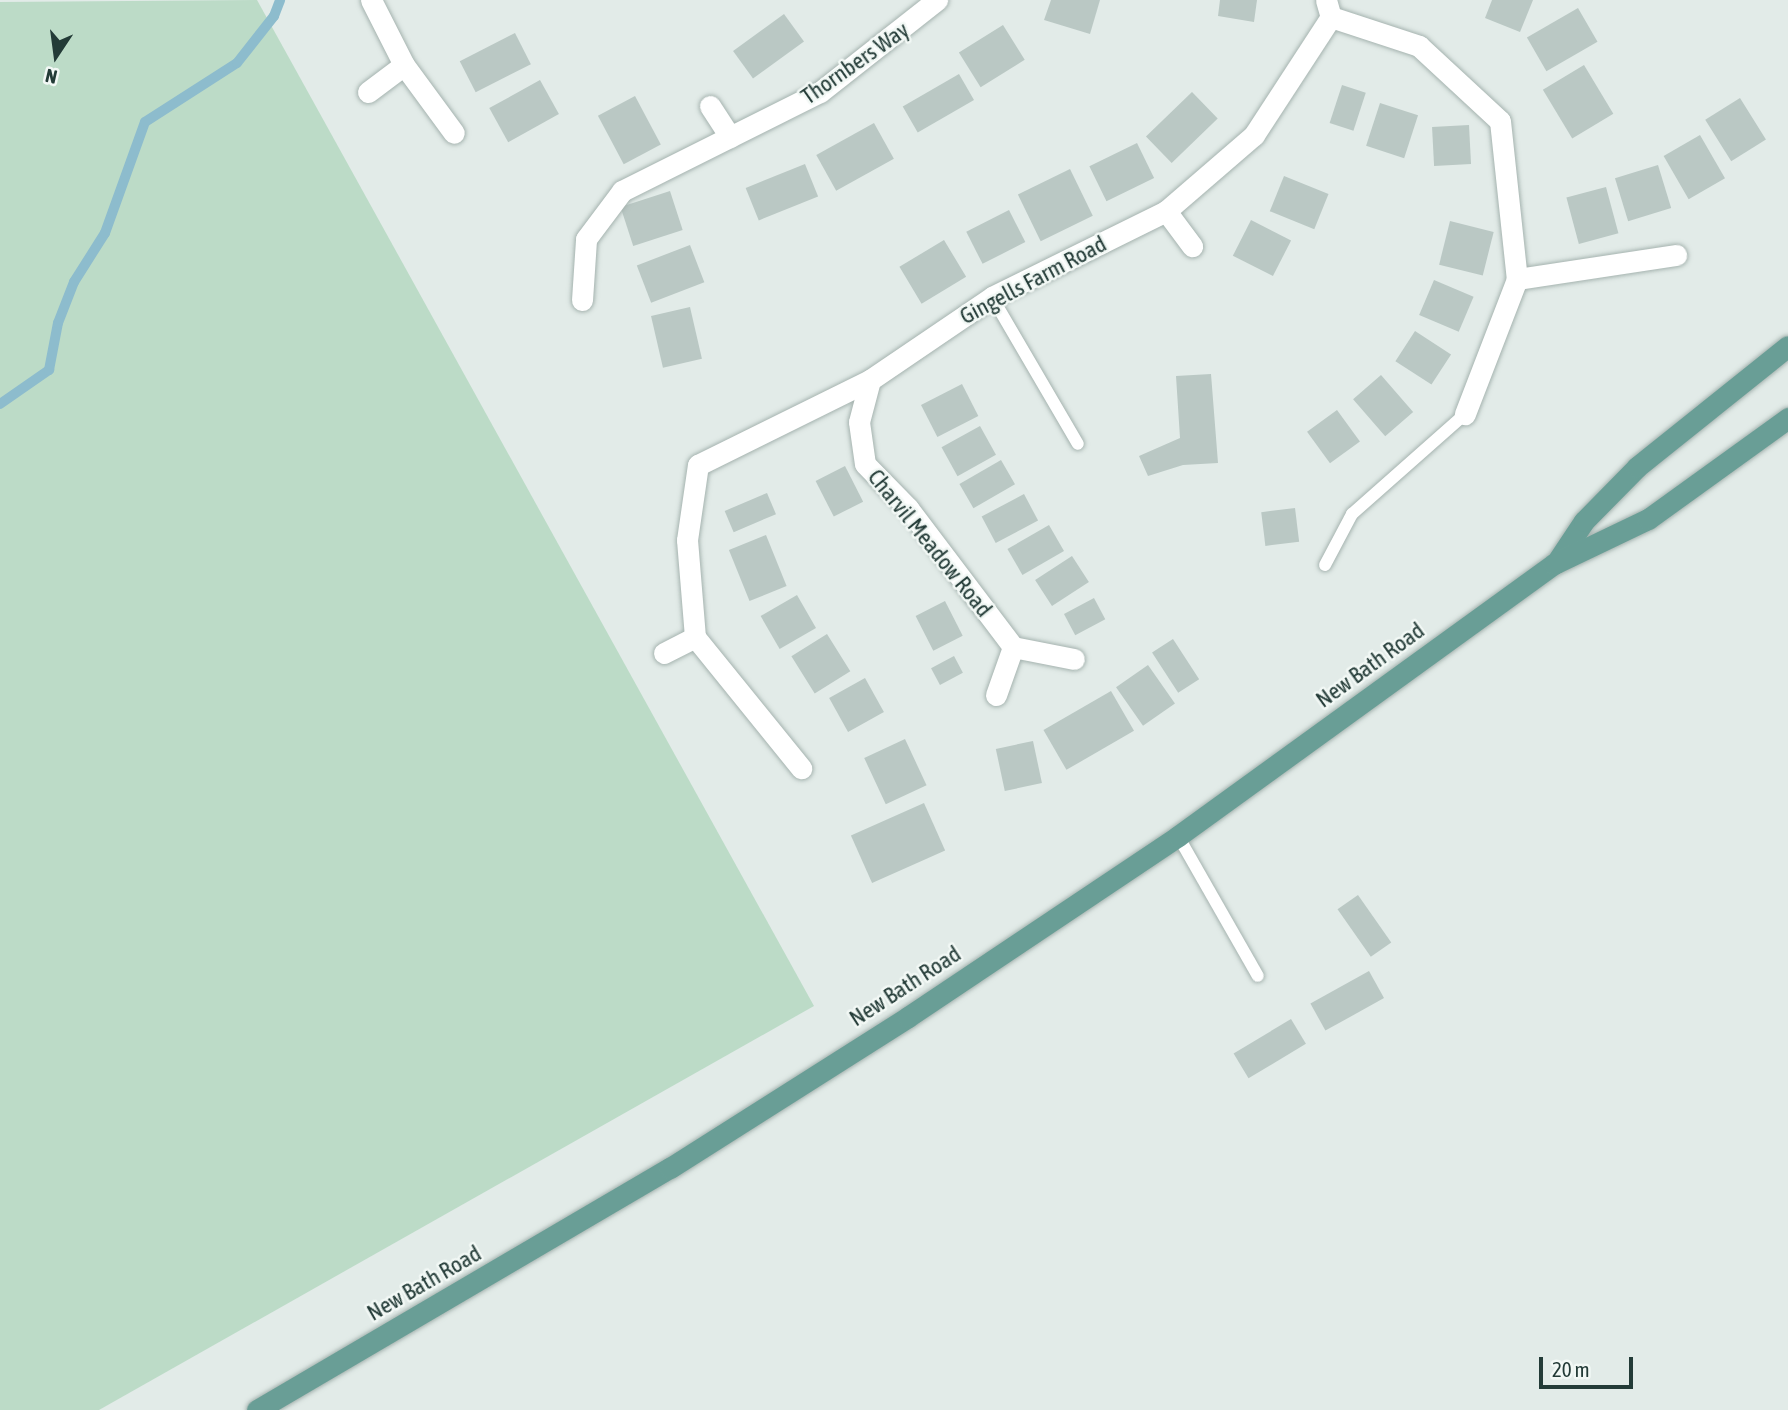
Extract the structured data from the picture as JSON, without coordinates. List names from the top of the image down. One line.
{"streets":{"main road":["New Bath Road"],"street":["Thornbers Way","Gingells Farm Road","Charvil Meadow Road"]},"crossings":[["Gingells Farm Road","Charvil Meadow Road"]],"scale_bar":"20 m","north":"bottom"}
